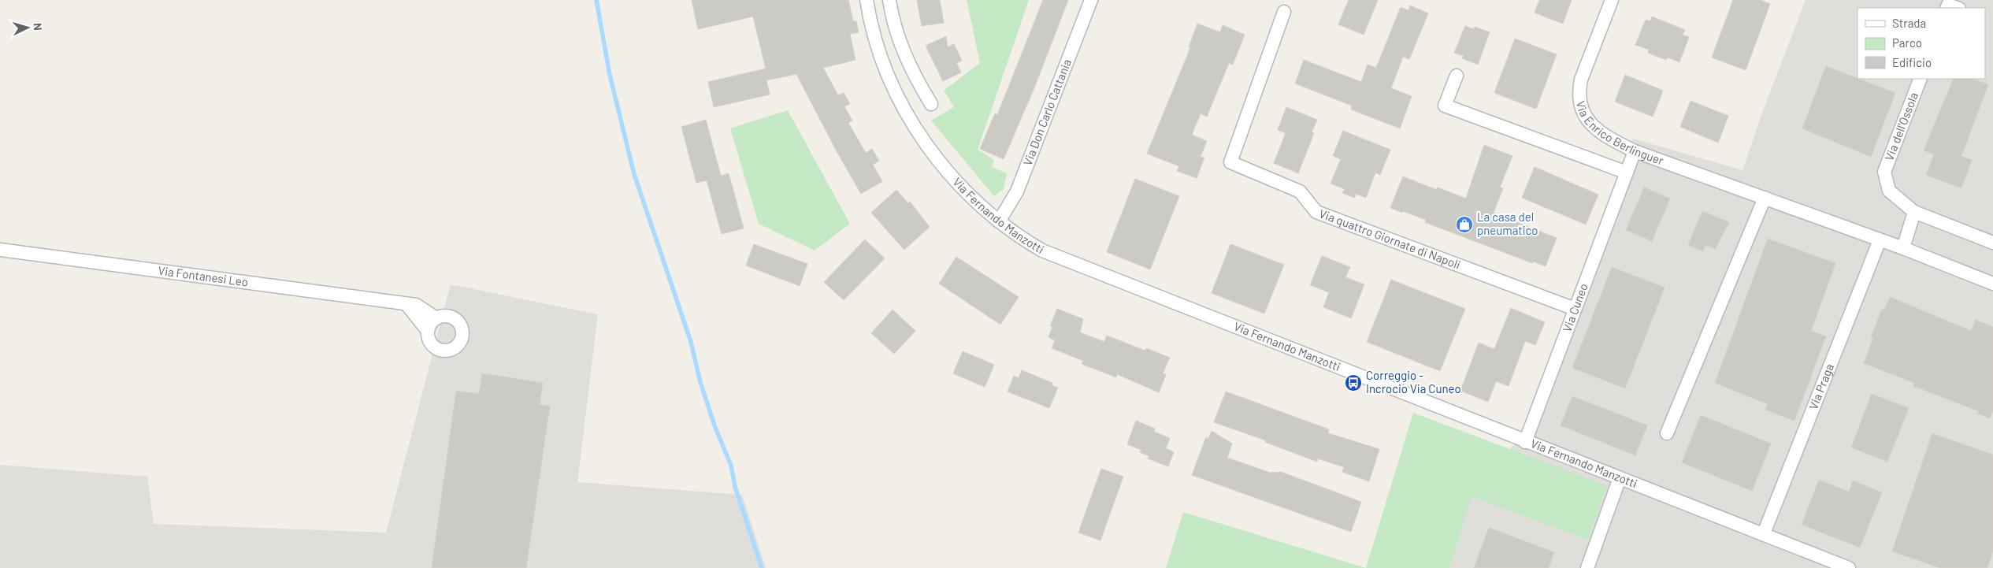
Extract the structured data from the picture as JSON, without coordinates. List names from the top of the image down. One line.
{"streets":{"street":["Via Don Carlo Cattania","Via dell'Ossola","Via Enrico Berlinguer","Via Fernando Manzotti","Via quattro Giornate di Napoli","Via Fontanesi Leo","Via Cuneo","Via Praga"]},"crossings":[["Via Don Carlo Cattania","Via Fernando Manzotti"],["Via Enrico Berlinguer","Via Cuneo"],["Via Enrico Berlinguer","Via Praga"],["Via Fernando Manzotti","Via Cuneo"],["Via Fernando Manzotti","Via Praga"],["Via quattro Giornate di Napoli","Via Cuneo"]],"places":{"shop":["La casa del pneumatico"],"bus stop":["Correggio - Incrocio Via Cuneo"]},"legend":["Strada","Parco","Edificio"],"north":"right"}
